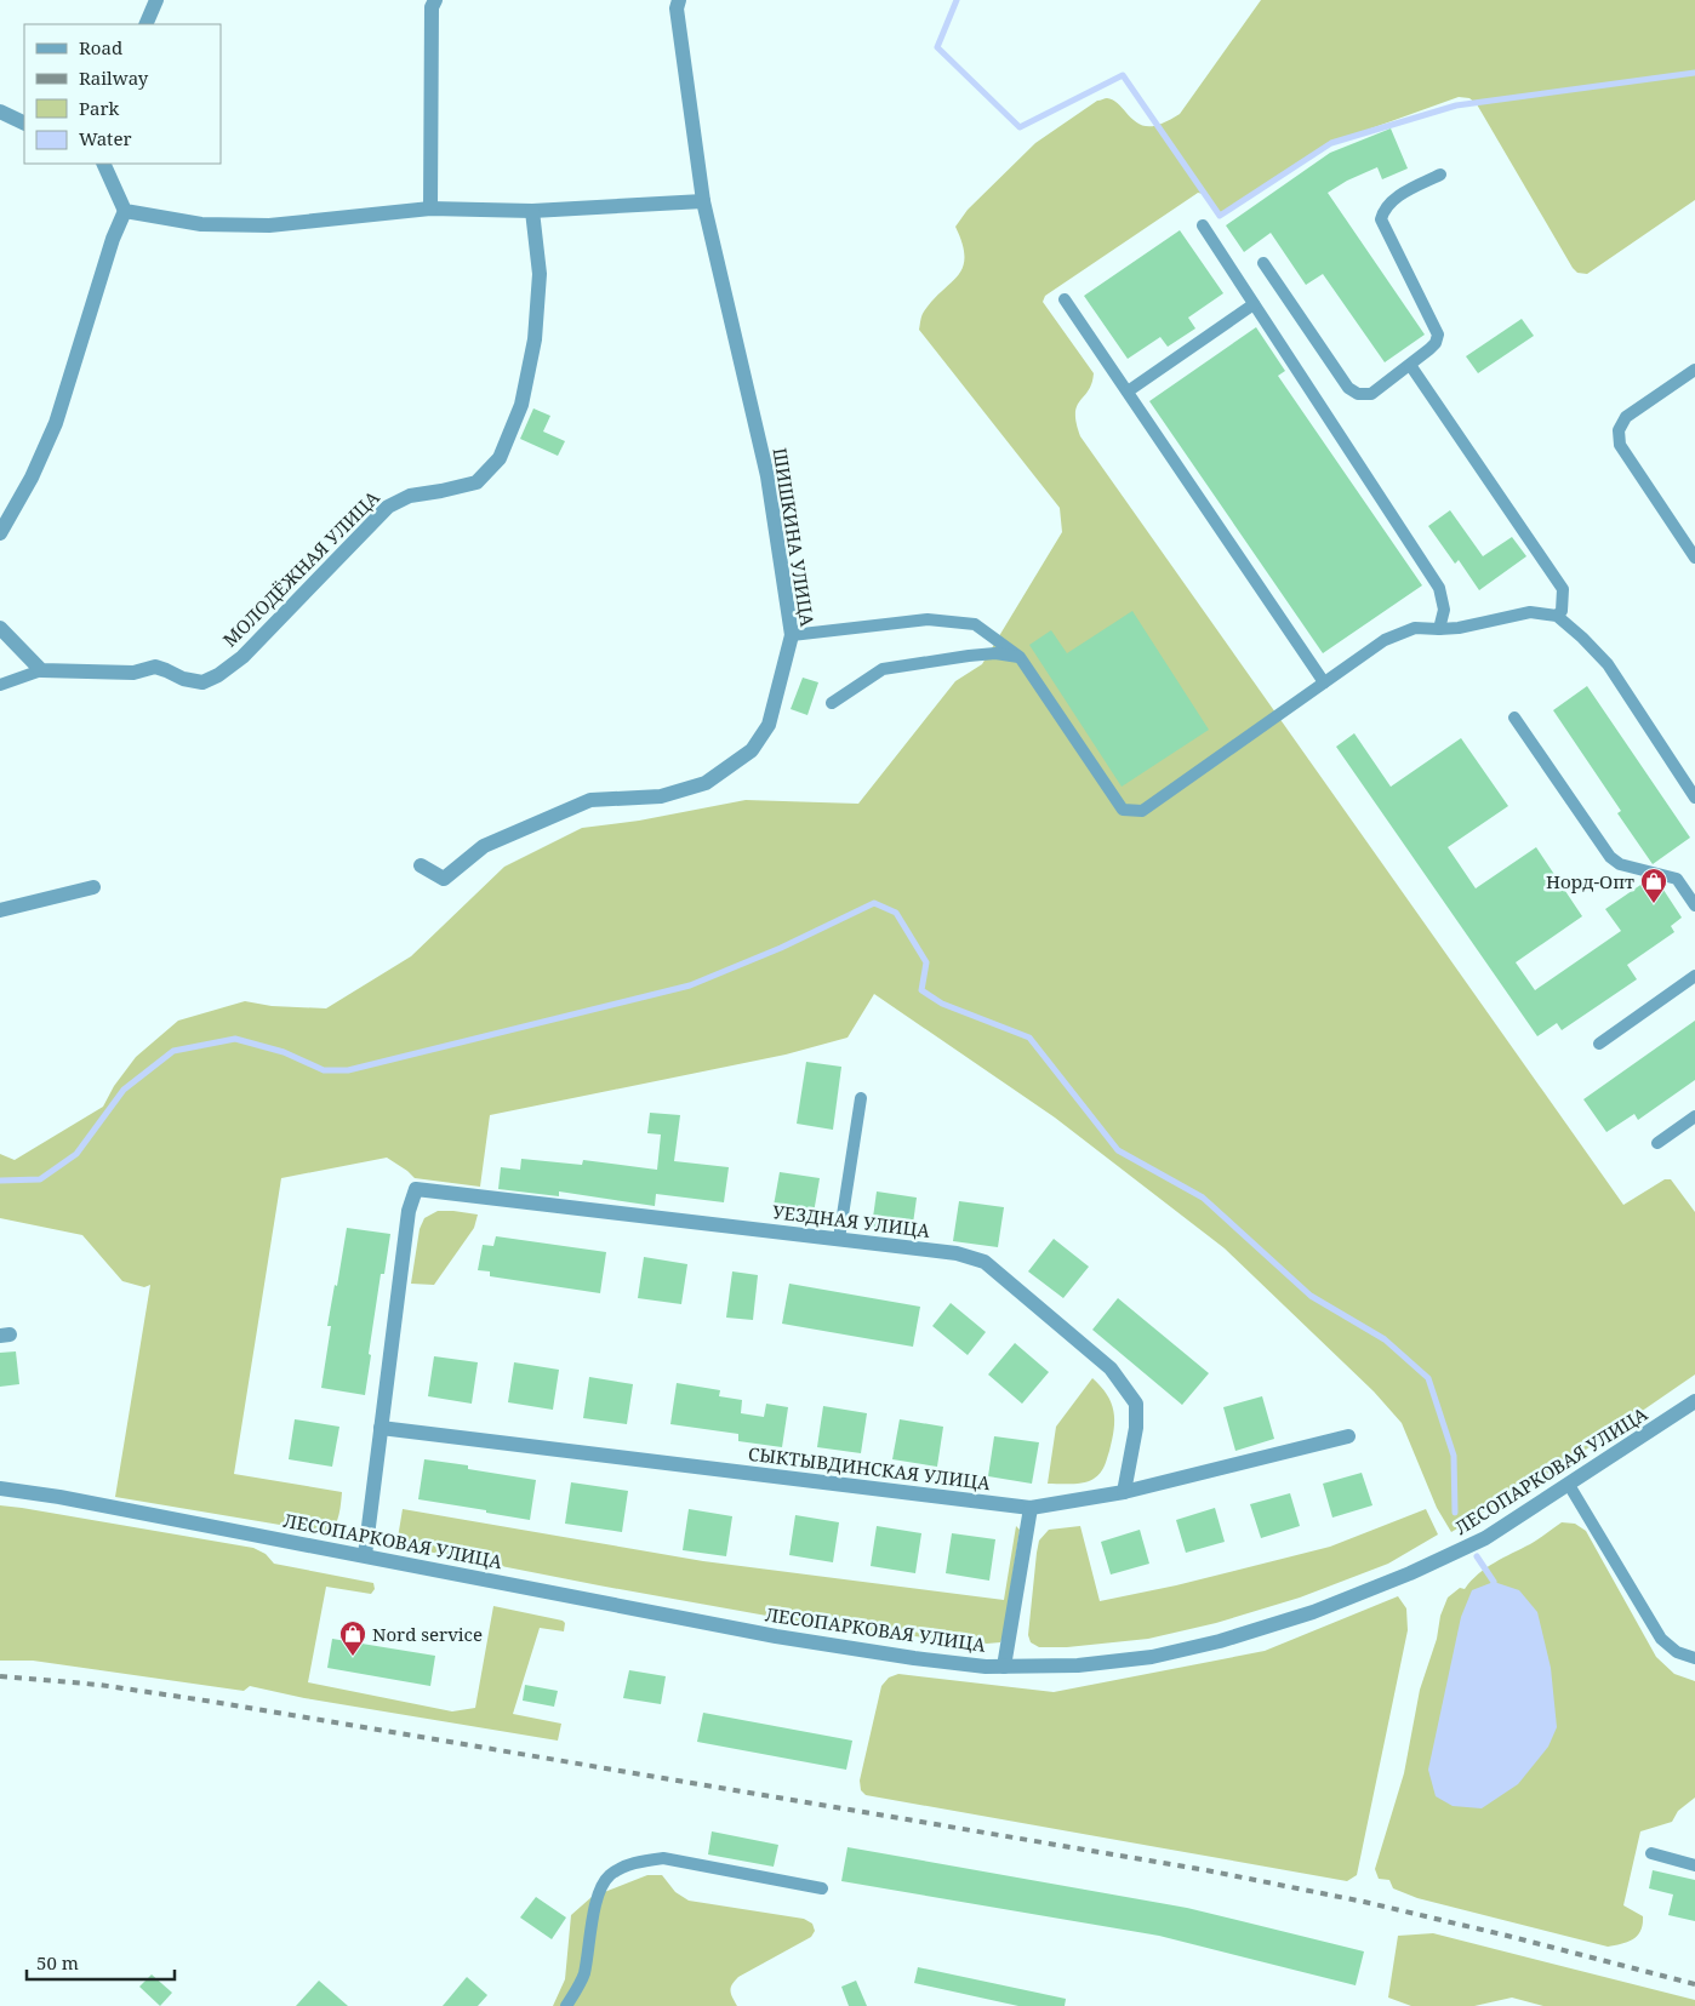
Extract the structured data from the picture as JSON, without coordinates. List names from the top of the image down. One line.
{"streets":{"street":["ШИШКИНА УЛИЦА","МОЛОДЁЖНАЯ УЛИЦА","УЕЗДНАЯ УЛИЦА","СЫКТЫВДИНСКАЯ УЛИЦА","ЛЕСОПАРКОВАЯ УЛИЦА"]},"crossings":[["УЕЗДНАЯ УЛИЦА","СЫКТЫВДИНСКАЯ УЛИЦА"]],"places":{"shop":["Норд-Опт","Nord service"]},"legend":["Road","Railway","Park","Water"],"scale_bar":"50 m"}
